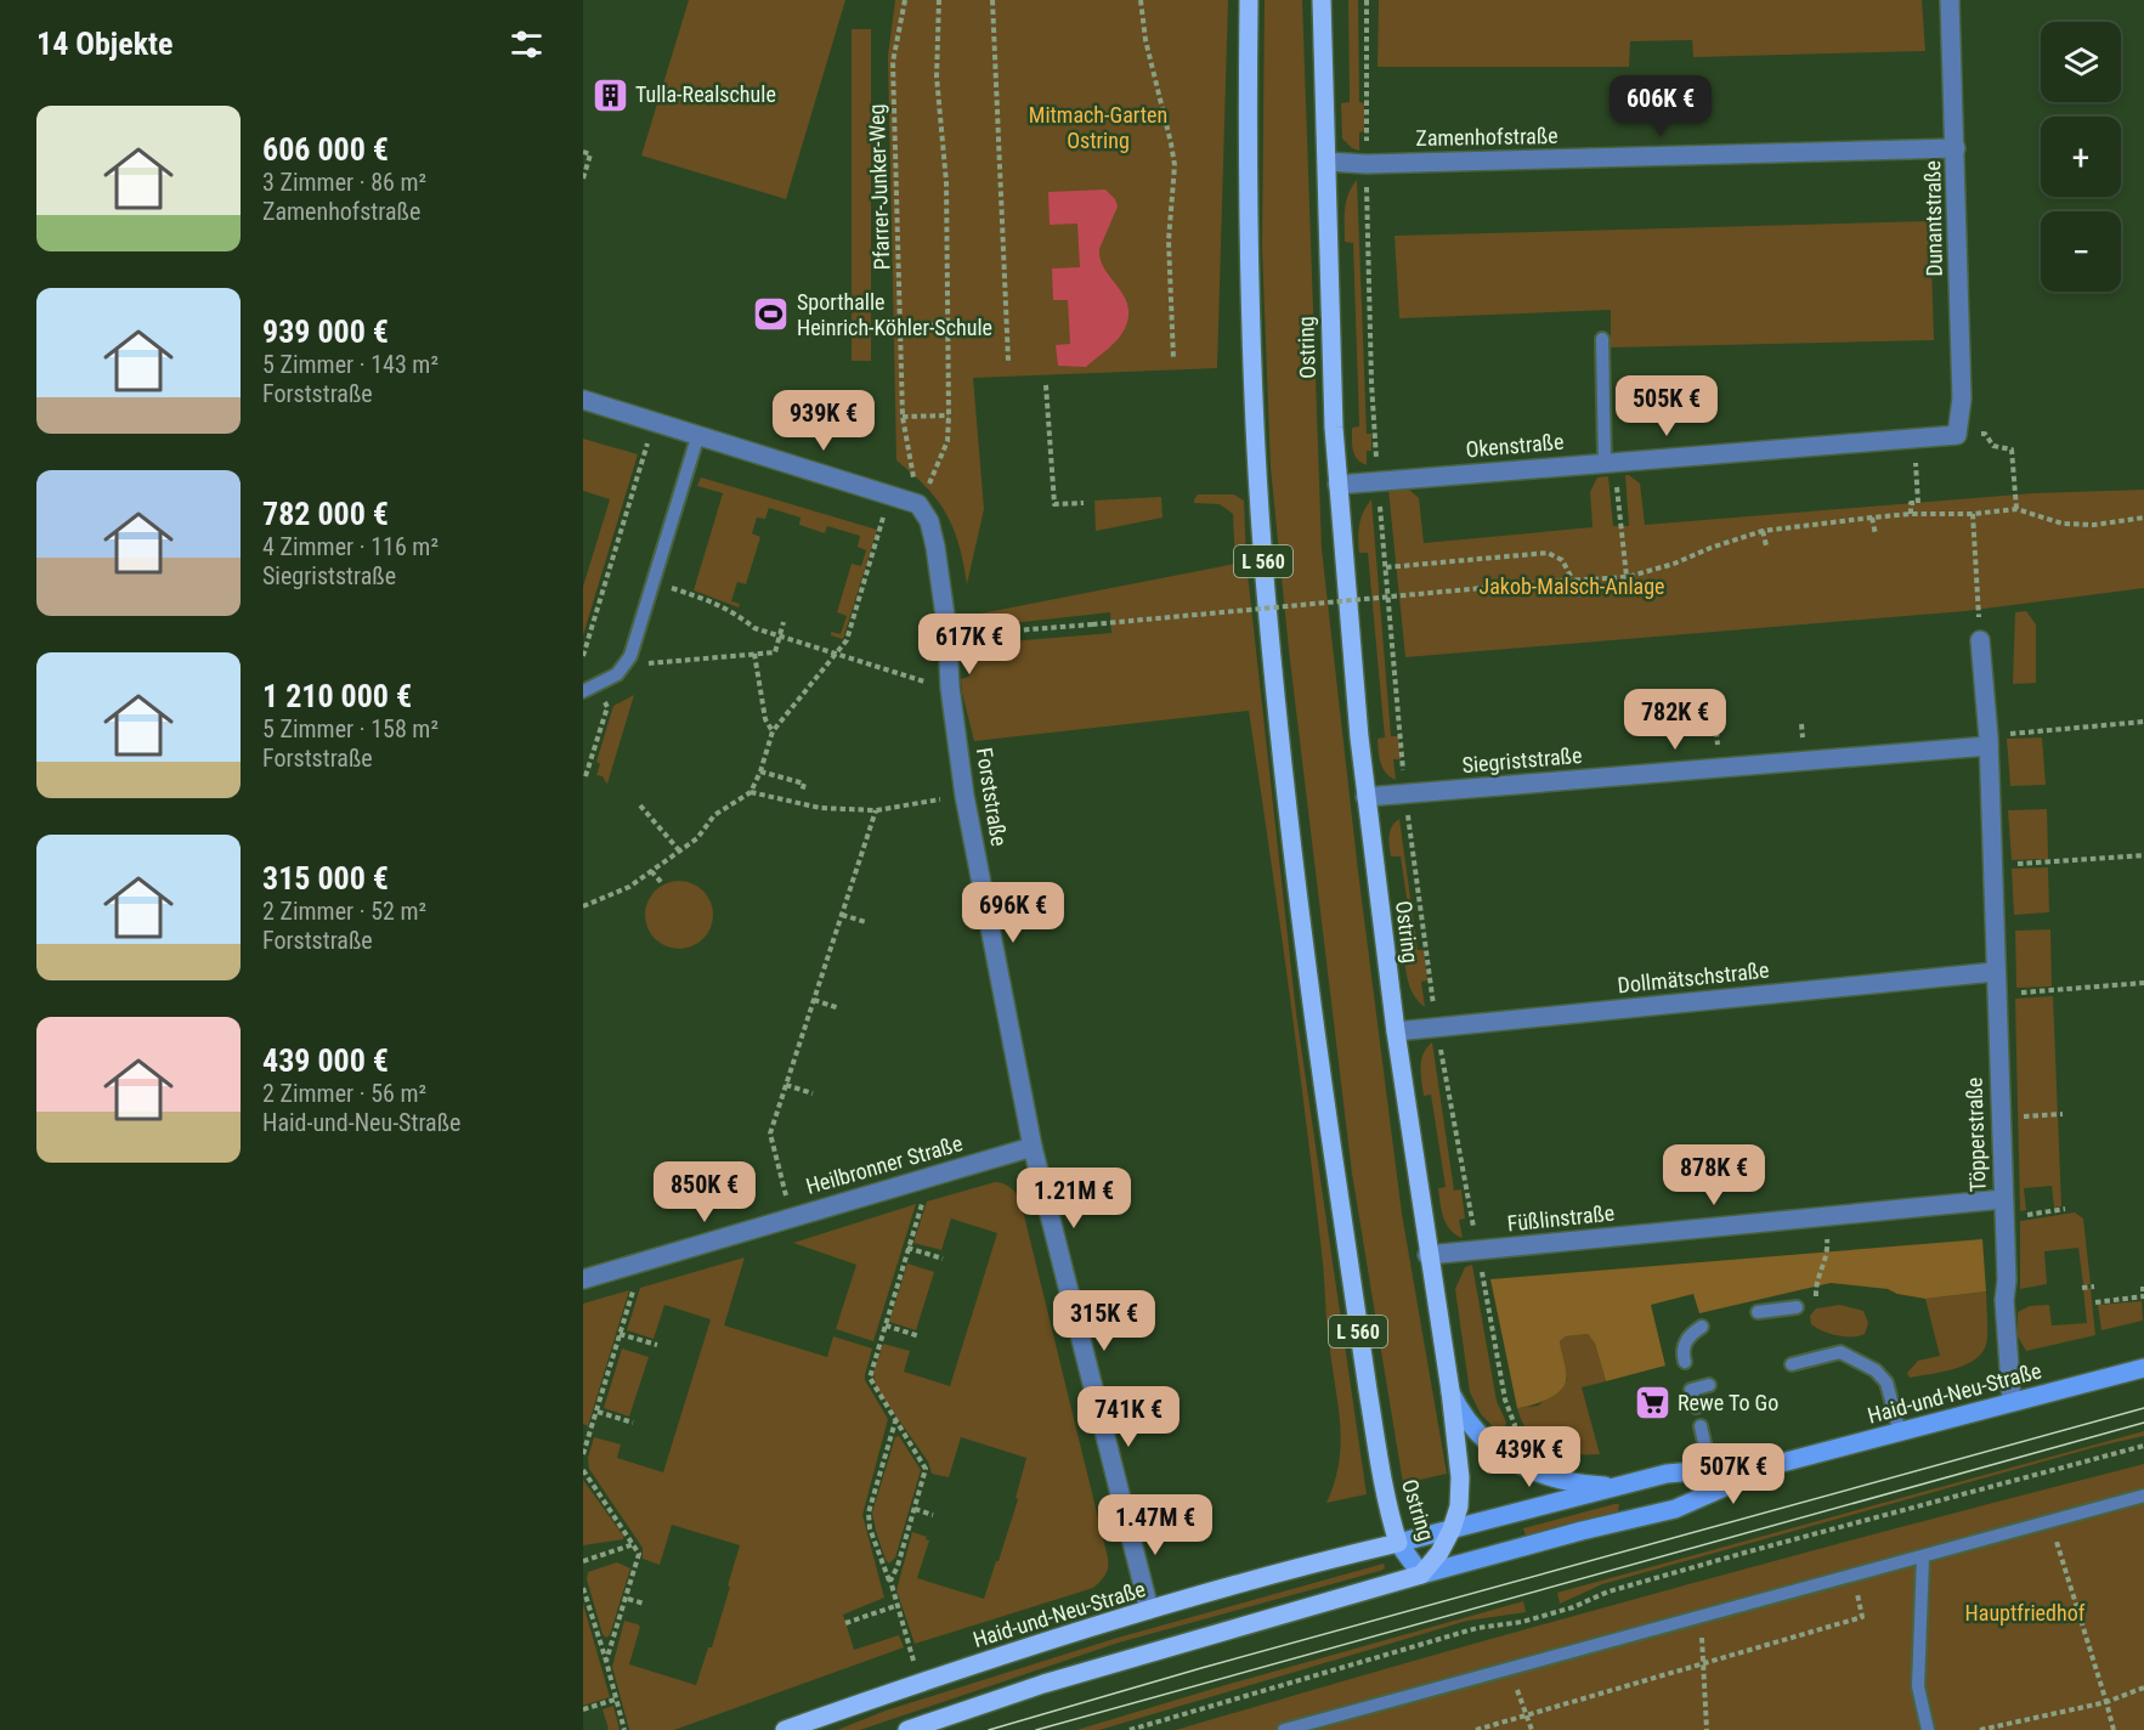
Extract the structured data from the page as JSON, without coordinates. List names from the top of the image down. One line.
{"streets":{"main road":["Ostring","L 560","Haid-und-Neu-Straße"],"street":["Zamenhofstraße","Dunantstraße","Okenstraße","Siegriststraße","Forststraße","Dollmätschstraße","Töpperstraße","Heilbronner Straße","Füßlinstraße"],"path":["Pfarrer-Junker-Weg"]},"crossings":[["Zamenhofstraße","Dunantstraße"],["Zamenhofstraße","Ostring"],["Pfarrer-Junker-Weg","Forststraße"],["Dunantstraße","Okenstraße"],["Ostring","Okenstraße"],["Ostring","Siegriststraße"],["Ostring","Dollmätschstraße"],["Ostring","Füßlinstraße"],["Ostring","Haid-und-Neu-Straße"],["Siegriststraße","Töpperstraße"],["Forststraße","Heilbronner Straße"],["Forststraße","Haid-und-Neu-Straße"],["Dollmätschstraße","Töpperstraße"],["Töpperstraße","Füßlinstraße"],["Töpperstraße","Haid-und-Neu-Straße"]],"parks":["Mitmach-Garten Ostring","Jakob-Malsch-Anlage","Hauptfriedhof"],"places":{"building":["Tulla-Realschule"],"sports":["Sporthalle Heinrich-Köhler-Schule"],"supermarket":["Rewe To Go"]},"page":{"heading":"14 Objekte","map_buttons":["+","−"],"price":["606K €","505K €","939K €","617K €","782K €","696K €","878K €","850K €","1.21M €","315K €","741K €","439K €","507K €","1.47M €"],"list":[{"name":"606 000 €","note":"3 Zimmer · 86 m² · Zamenhofstraße"},{"name":"939 000 €","note":"5 Zimmer · 143 m² · Forststraße"},{"name":"782 000 €","note":"4 Zimmer · 116 m² · Siegriststraße"},{"name":"1 210 000 €","note":"5 Zimmer · 158 m² · Forststraße"},{"name":"315 000 €","note":"2 Zimmer · 52 m² · Forststraße"},{"name":"439 000 €","note":"2 Zimmer · 56 m² · Haid-und-Neu-Straße"}]}}
